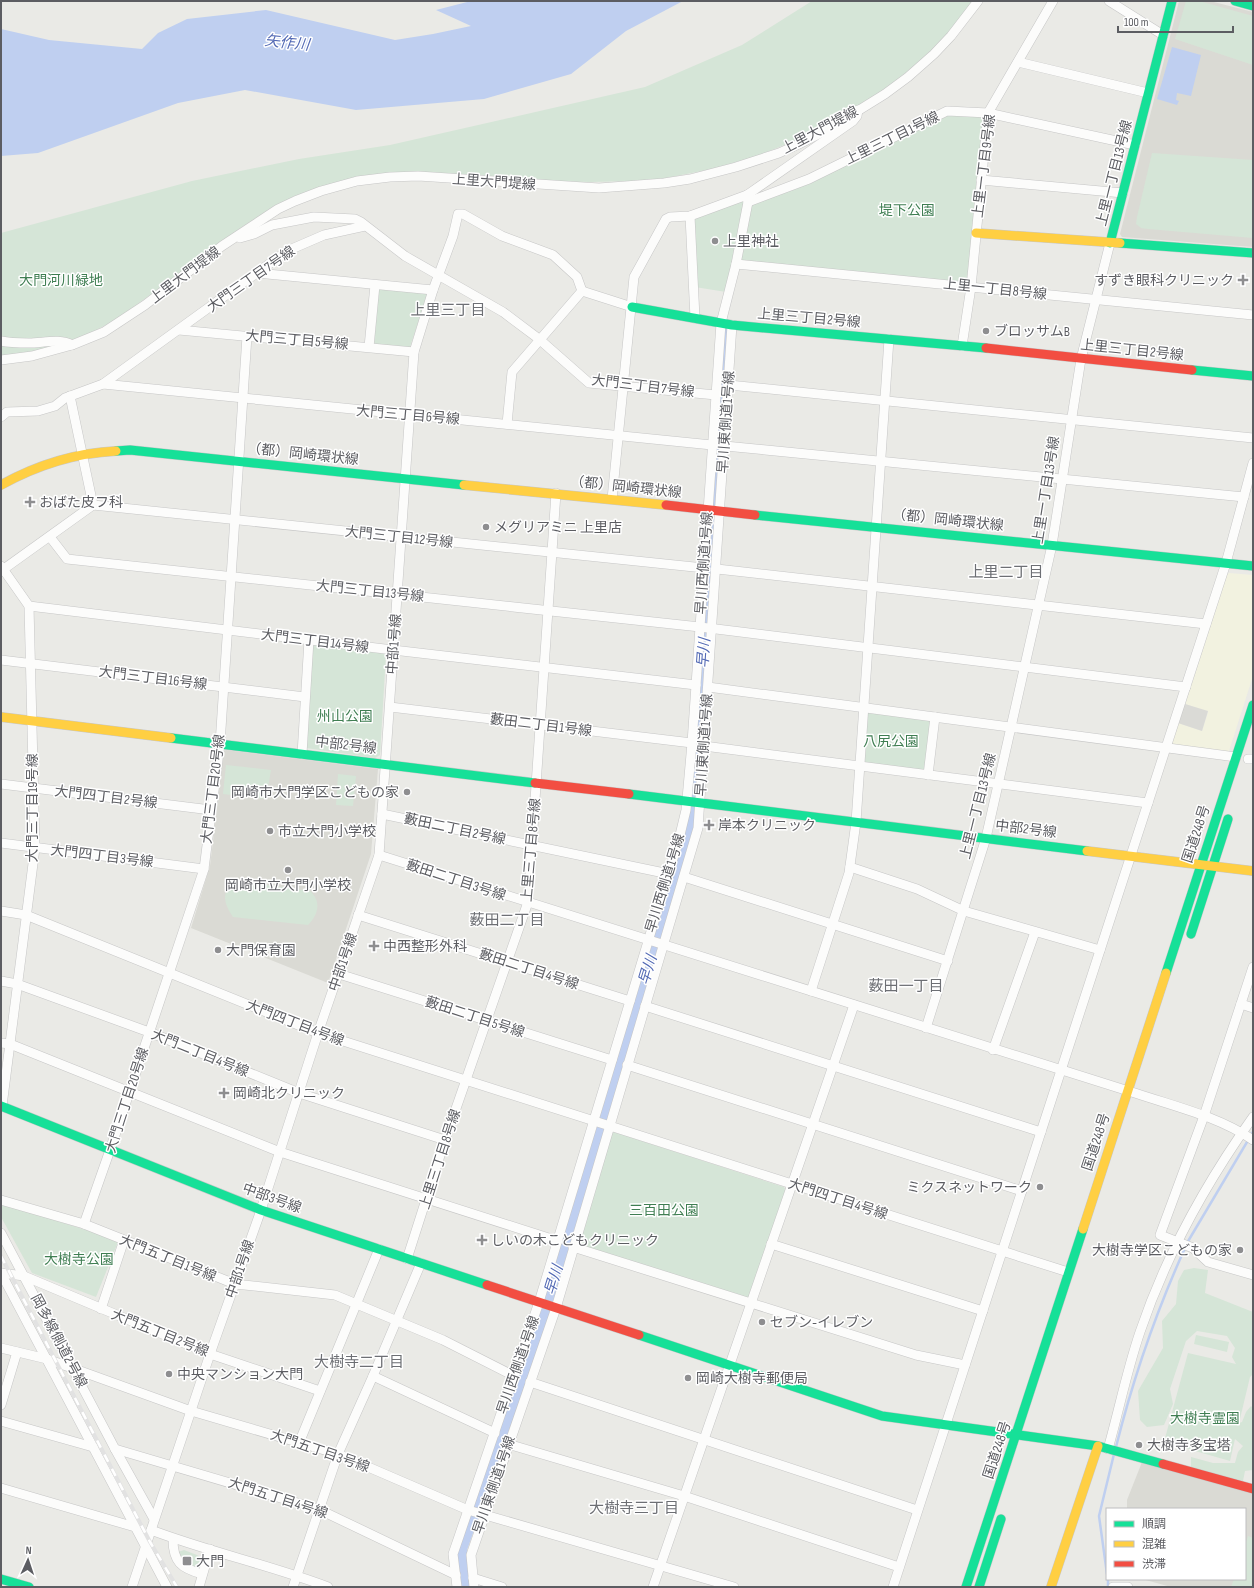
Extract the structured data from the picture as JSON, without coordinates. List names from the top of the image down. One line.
{"streets":{"main road":["上里一丁目13号線","上里三丁目2号線","（都）岡崎環状線","中部2号線","国道248号","中部3号線"],"street":["上里大門堤線","上里三丁目1号線","上里一丁目9号線","大門三丁目7号線","上里一丁目8号線","大門三丁目5号線","大門三丁目6号線","早川東側道1号線","大門三丁目12号線","早川西側道1号線","大門三丁目13号線","大門三丁目14号線","中部1号線","大門三丁目16号線","藪田二丁目1号線","大門三丁目20号線","大門四丁目2号線","大門三丁目19号線","藪田二丁目2号線","上里三丁目8号線","大門四丁目3号線","藪田二丁目3号線","藪田二丁目4号線","藪田二丁目5号線","大門四丁目4号線","大門二丁目4号線","大門五丁目1号線","大門五丁目2号線","岡多線側道2号線","大門五丁目3号線","大門五丁目4号線"]},"crossings":[["上里三丁目1号線","上里一丁目9号線"],["上里三丁目1号線","上里一丁目13号線"],["上里三丁目1号線","上里三丁目2号線"],["上里三丁目1号線","早川西側道1号線"],["上里一丁目9号線","上里一丁目8号線"],["上里一丁目9号線","上里三丁目2号線"],["上里一丁目13号線","上里一丁目8号線"],["上里一丁目13号線","上里三丁目2号線"],["上里一丁目13号線","（都）岡崎環状線"],["上里一丁目13号線","大門三丁目13号線"],["上里一丁目13号線","中部2号線"],["上里一丁目13号線","藪田二丁目3号線"],["大門三丁目7号線","大門三丁目5号線"],["大門三丁目7号線","大門三丁目6号線"],["大門三丁目7号線","早川西側道1号線"],["大門三丁目7号線","中部1号線"],["上里一丁目8号線","早川西側道1号線"],["上里三丁目2号線","早川東側道1号線"],["上里三丁目2号線","早川西側道1号線"],["大門三丁目5号線","中部1号線"],["大門三丁目5号線","大門三丁目20号線"],["大門三丁目6号線","早川西側道1号線"],["大門三丁目6号線","中部1号線"],["大門三丁目6号線","大門三丁目20号線"],["早川東側道1号線","（都）岡崎環状線"],["早川東側道1号線","大門三丁目13号線"],["早川東側道1号線","中部2号線"],["早川東側道1号線","藪田二丁目3号線"],["早川東側道1号線","大門四丁目4号線"],["早川東側道1号線","中部3号線"],["早川東側道1号線","大門五丁目3号線"],["（都）岡崎環状線","早川西側道1号線"],["（都）岡崎環状線","中部1号線"],["（都）岡崎環状線","大門三丁目20号線"],["（都）岡崎環状線","上里三丁目8号線"],["大門三丁目12号線","早川西側道1号線"],["大門三丁目12号線","中部1号線"],["大門三丁目12号線","大門三丁目20号線"],["大門三丁目12号線","上里三丁目8号線"],["早川西側道1号線","大門三丁目13号線"],["早川西側道1号線","大門三丁目14号線"],["早川西側道1号線","藪田二丁目1号線"],["早川西側道1号線","中部2号線"],["早川西側道1号線","藪田二丁目2号線"],["早川西側道1号線","藪田二丁目3号線"],["早川西側道1号線","藪田二丁目4号線"],["早川西側道1号線","藪田二丁目5号線"],["早川西側道1号線","大門四丁目4号線"],["早川西側道1号線","中部3号線"],["早川西側道1号線","大門五丁目1号線"],["早川西側道1号線","大門五丁目3号線"],["早川西側道1号線","大門五丁目4号線"],["大門三丁目13号線","中部1号線"],["大門三丁目13号線","大門三丁目20号線"],["大門三丁目13号線","上里三丁目8号線"],["大門三丁目14号線","中部1号線"],["大門三丁目14号線","大門三丁目20号線"],["大門三丁目14号線","大門三丁目19号線"],["大門三丁目14号線","上里三丁目8号線"],["中部1号線","藪田二丁目1号線"],["中部1号線","中部2号線"],["中部1号線","藪田二丁目2号線"],["中部1号線","藪田二丁目3号線"],["中部1号線","藪田二丁目4号線"],["中部1号線","藪田二丁目5号線"],["中部1号線","大門四丁目4号線"],["中部1号線","大門二丁目4号線"],["中部1号線","中部3号線"],["中部1号線","大門五丁目1号線"],["中部1号線","大門五丁目2号線"],["中部1号線","岡多線側道2号線"],["中部1号線","大門五丁目3号線"],["中部1号線","大門五丁目4号線"],["大門三丁目16号線","大門三丁目20号線"],["大門三丁目16号線","大門三丁目19号線"],["藪田二丁目1号線","上里三丁目8号線"],["中部2号線","大門三丁目20号線"],["中部2号線","大門三丁目19号線"],["中部2号線","国道248号"],["中部2号線","上里三丁目8号線"],["大門三丁目20号線","大門四丁目2号線"],["大門三丁目20号線","大門四丁目3号線"],["大門三丁目20号線","大門四丁目4号線"],["大門三丁目20号線","大門二丁目4号線"],["大門三丁目20号線","中部3号線"],["大門三丁目20号線","大門五丁目1号線"],["大門四丁目2号線","大門三丁目19号線"],["大門三丁目19号線","大門四丁目3号線"],["大門三丁目19号線","大門四丁目4号線"],["大門三丁目19号線","大門二丁目4号線"],["大門三丁目19号線","中部3号線"],["藪田二丁目2号線","上里三丁目8号線"],["国道248号","藪田二丁目3号線"],["国道248号","大門四丁目4号線"],["国道248号","中部3号線"],["上里三丁目8号線","藪田二丁目3号線"],["上里三丁目8号線","藪田二丁目4号線"],["上里三丁目8号線","藪田二丁目5号線"],["上里三丁目8号線","大門四丁目4号線"],["上里三丁目8号線","大門二丁目4号線"],["上里三丁目8号線","中部3号線"],["大門五丁目2号線","岡多線側道2号線"],["岡多線側道2号線","大門五丁目3号線"],["岡多線側道2号線","大門五丁目4号線"]],"districts":["上里三丁目","上里二丁目","薮田二丁目","薮田一丁目","大樹寺二丁目","大樹寺三丁目"],"water":["矢作川","早川"],"parks":["堤下公園","大門河川緑地","州山公園","八尻公園","三百田公園","大樹寺公園","大樹寺霊園"],"places":{"other":["上里神社","ブロッサムB","メグリアミニ 上里店","岡崎市大門学区こどもの家","市立大門小学校","岡崎市立大門小学校","大門保育園","ミクスネットワーク","大樹寺学区こどもの家","セブン-イレブン","中央マンション大門","岡崎大樹寺郵便局","大樹寺多宝塔"],"health":["すずき眼科クリニック","おばた皮フ科","岸本クリニック","中西整形外科","岡崎北クリニック","しいの木こどもクリニック"],"transit":["大門"]},"legend":["順調","混雑","渋滞"],"scale_bar":"100 m","north":"top"}
